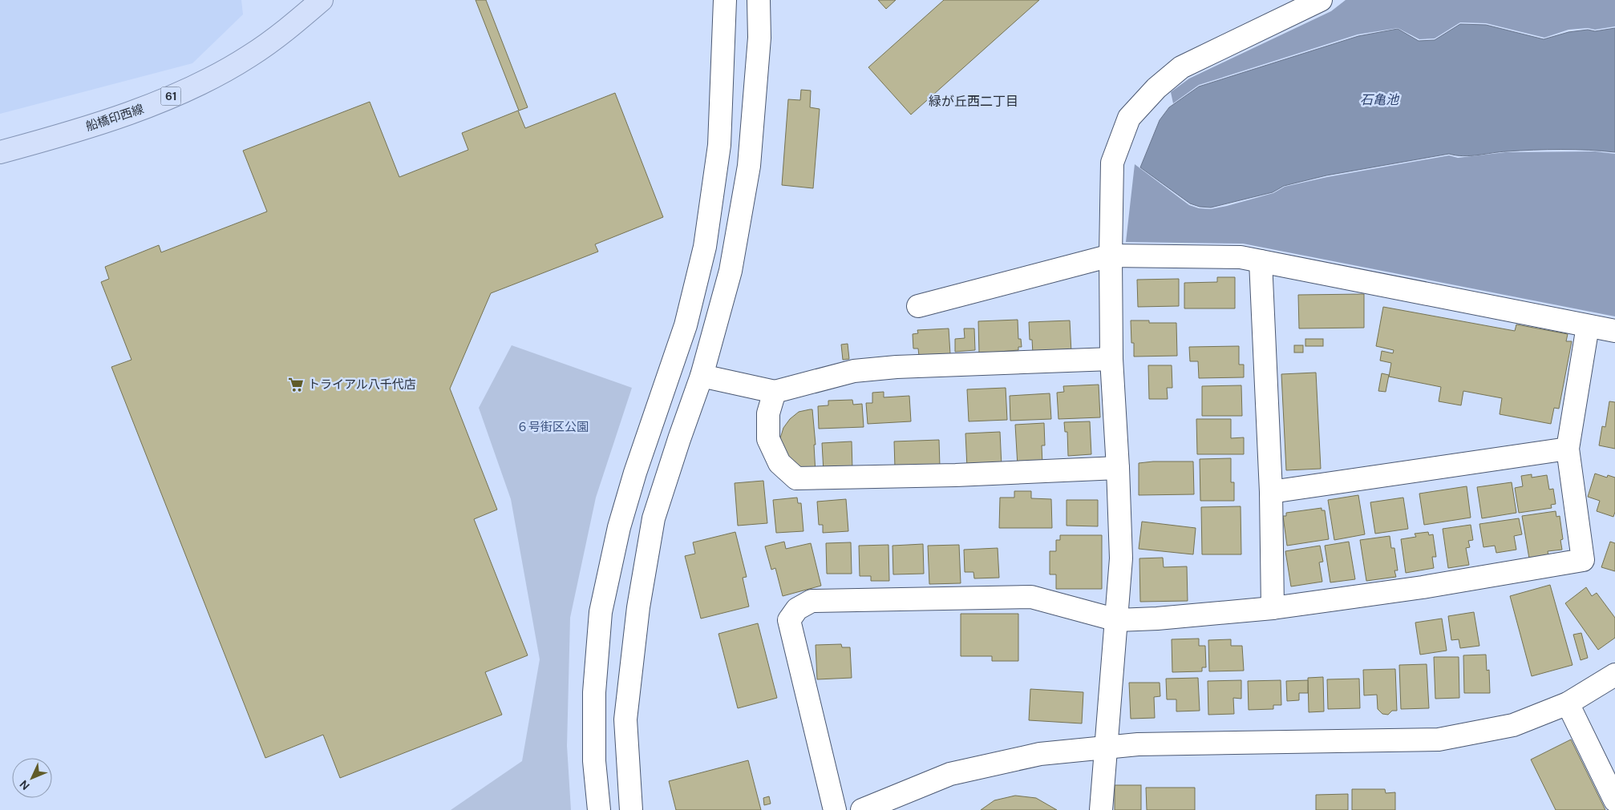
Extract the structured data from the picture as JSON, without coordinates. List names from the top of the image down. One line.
{"streets":{"main road":["61","船橋印西線"]},"districts":["緑が丘西二丁目"],"water":["石亀池"],"parks":["６号街区公園"],"places":{"supermarket":["トライアル八千代店"]},"north":"bottom left"}
